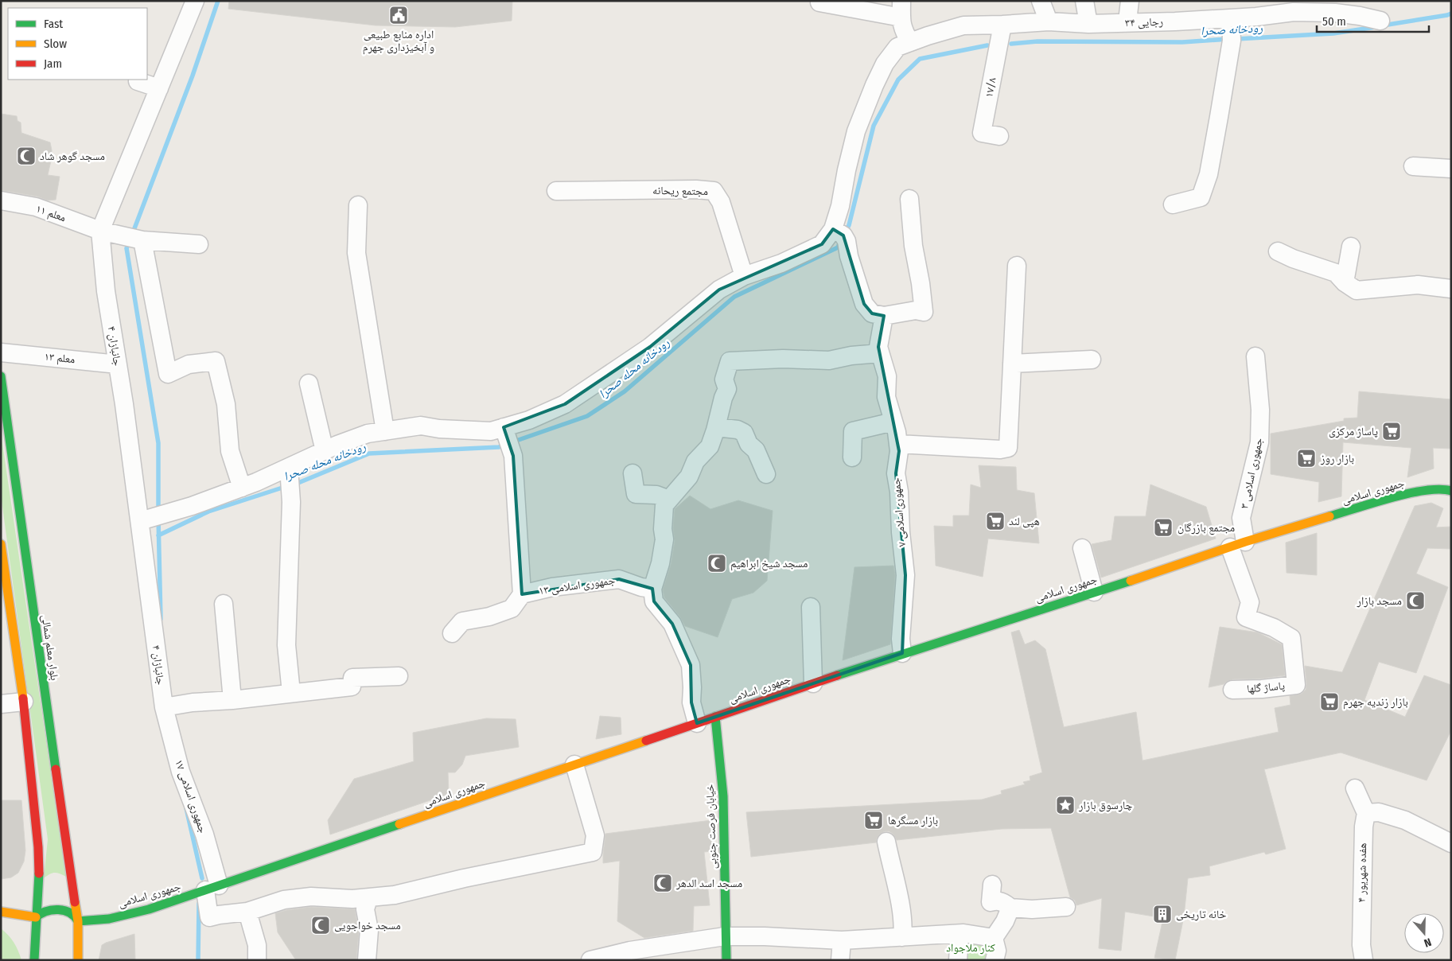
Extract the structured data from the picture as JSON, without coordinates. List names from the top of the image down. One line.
{"streets":{"street":["رجایی ۳۴","۱۷/۸","مجتمع ریحانه","معلم ۱۱","جانبازان ۴","معلم ۱۳","جمهوری اسلامی ۳","جمهوری اسلامی","جمهوری‌اسلامی ۷","جمهوری اسلامی ۱۳","بلوار معلم شمالی","پاساژ گلها","جمهوری اسلامی ۱۷","خیابان فرصت جنوبی","هفده شهریور ۴"]},"crossings":[["رجایی ۳۴","۱۷/۸"],["معلم ۱۱","جانبازان ۴"],["جانبازان ۴","معلم ۱۳"],["جانبازان ۴","جمهوری اسلامی ۱۷"],["جمهوری اسلامی ۳","جمهوری اسلامی"],["جمهوری اسلامی ۳","پاساژ گلها"],["جمهوری اسلامی","جمهوری‌اسلامی ۷"],["جمهوری اسلامی","بلوار معلم شمالی"],["جمهوری اسلامی","پاساژ گلها"],["جمهوری اسلامی","جمهوری اسلامی ۱۷"],["جمهوری اسلامی","خیابان فرصت جنوبی"]],"water":["رودخانه صحرا","رودخانه محله صحرا"],"parks":["کنار ملا‌جواد"],"places":{"public building":["اداره منابع طبیعی و آبخیزداری جهرم"],"mosque":["مسجد گوهر شاد","مسجد شیخ ابراهیم","مسجد بازار","مسجد اسد الدهر","مسجد خواجویی"],"supermarket":["پاساژ مرکزی","بازار روز","هپی لند","مجتمع بازرگان","بازار زندیه جهرم","بازار مسگرها"],"place":["چارسوق بازار"],"building":["خانه تاریخی"]},"legend":["Fast","Slow","Jam"],"scale_bar":"50 m","north":"bottom"}
